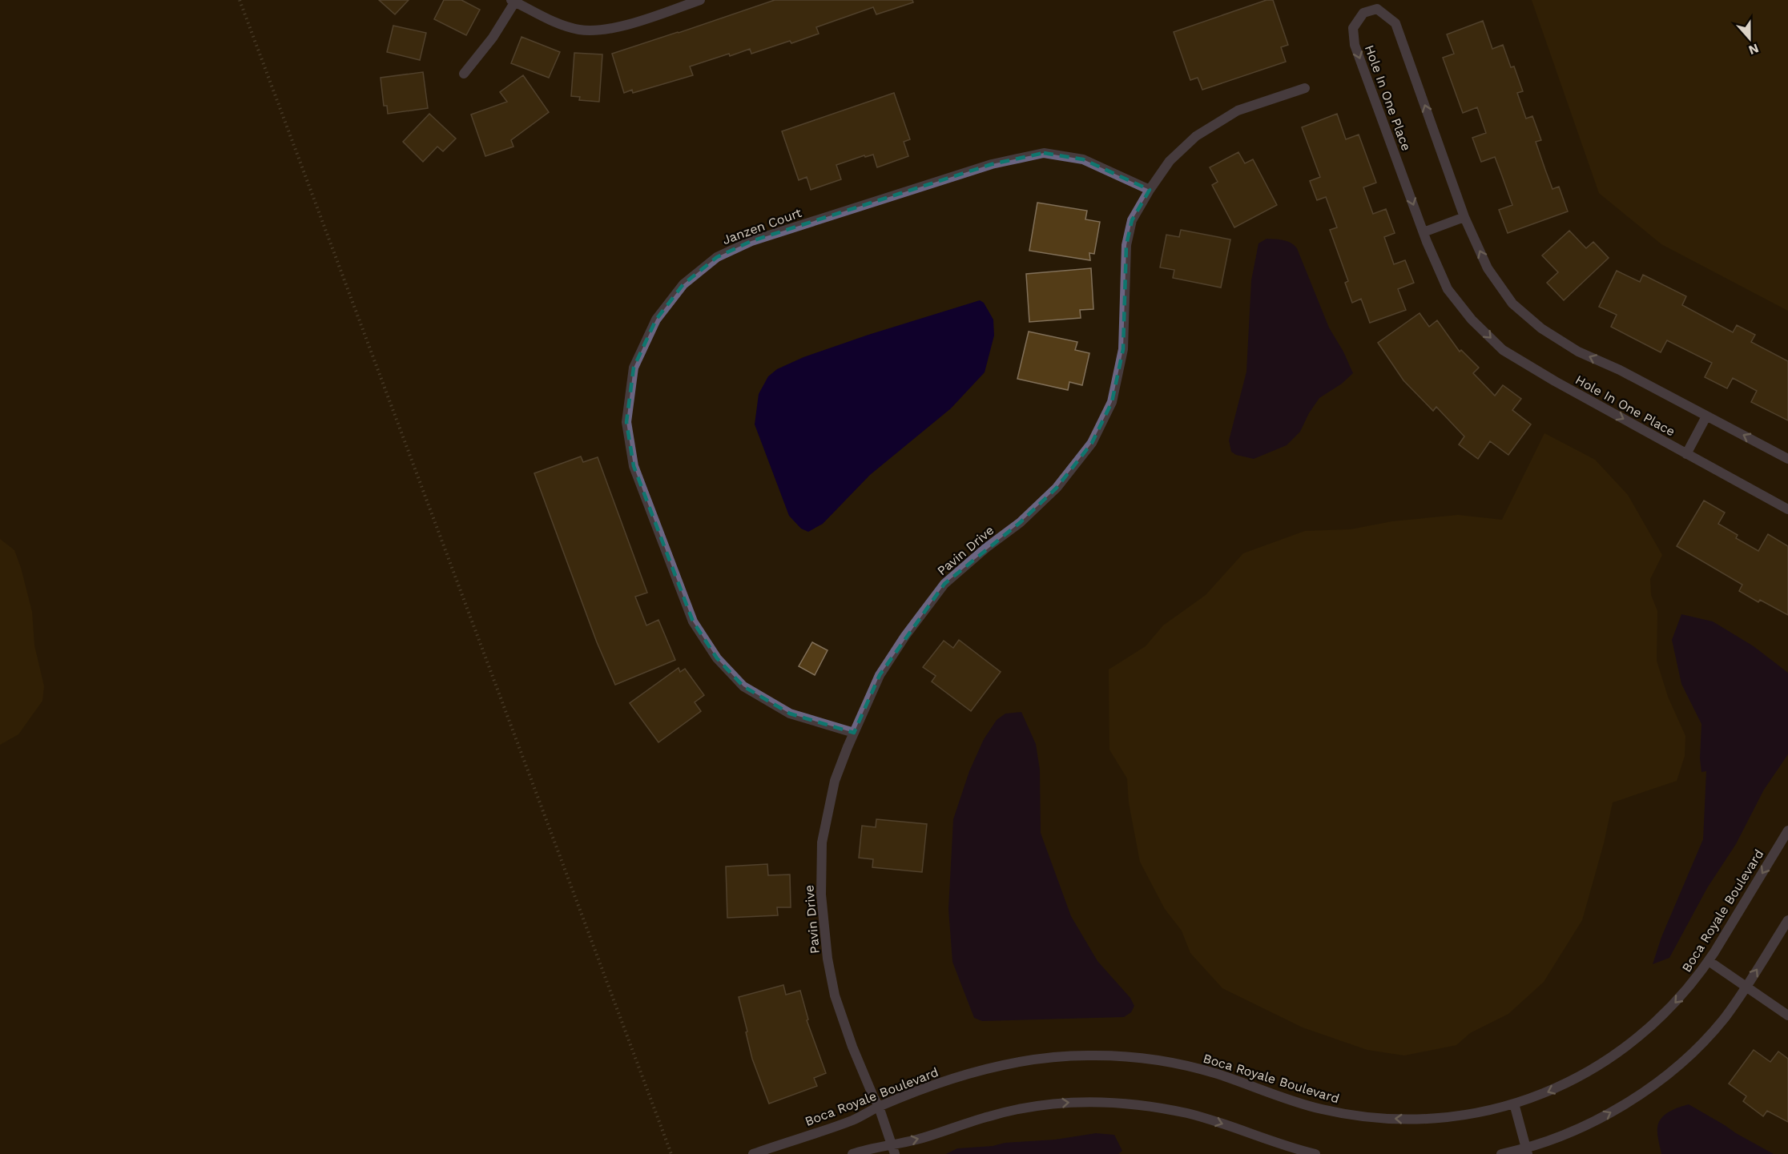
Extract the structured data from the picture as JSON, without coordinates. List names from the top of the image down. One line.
{"streets":{"street":["Hole In One Place","Janzen Court","Pavin Drive","Boca Royale Boulevard"]},"crossings":[["Janzen Court","Pavin Drive"],["Pavin Drive","Boca Royale Boulevard"]],"north":"bottom"}
